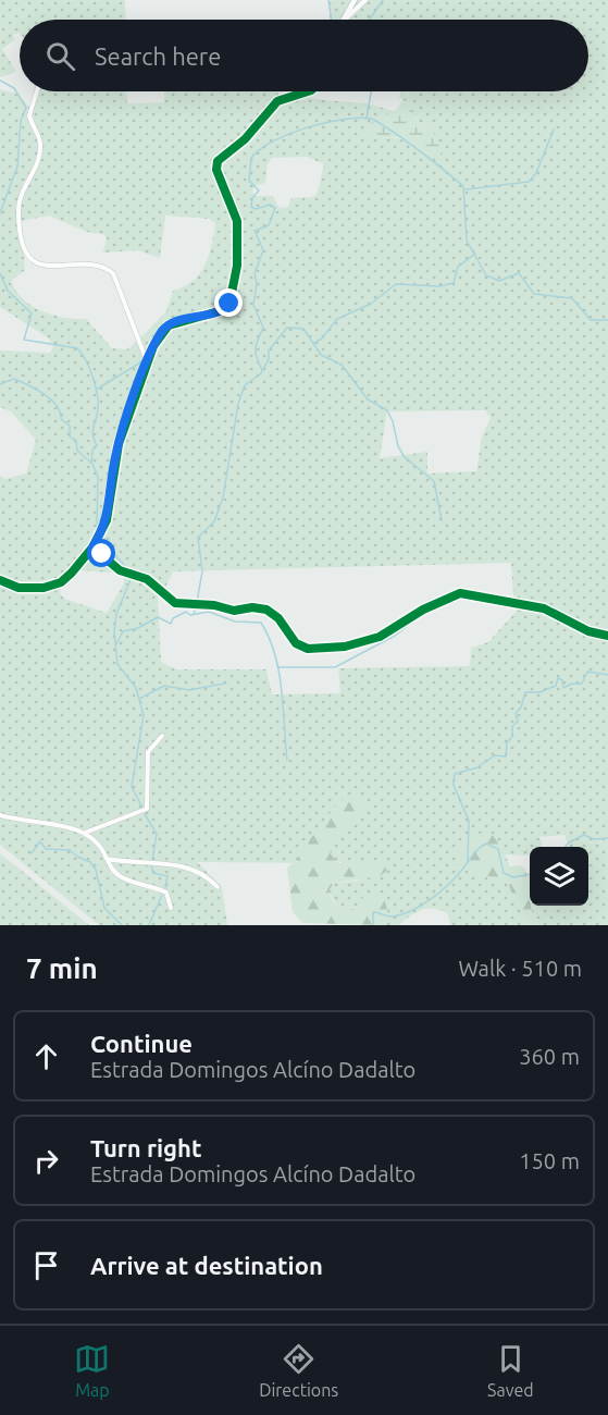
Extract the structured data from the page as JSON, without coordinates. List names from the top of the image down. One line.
{"page":{"search":"Search here","heading":["7 min","Walk · 510 m"],"list":[["Continue","Estrada Domingos Alcíno Dadalto","360 m"],["Turn right","Estrada Domingos Alcíno Dadalto","150 m"],"Arrive at destination"],"nav":["Map","Directions","Saved"]}}
